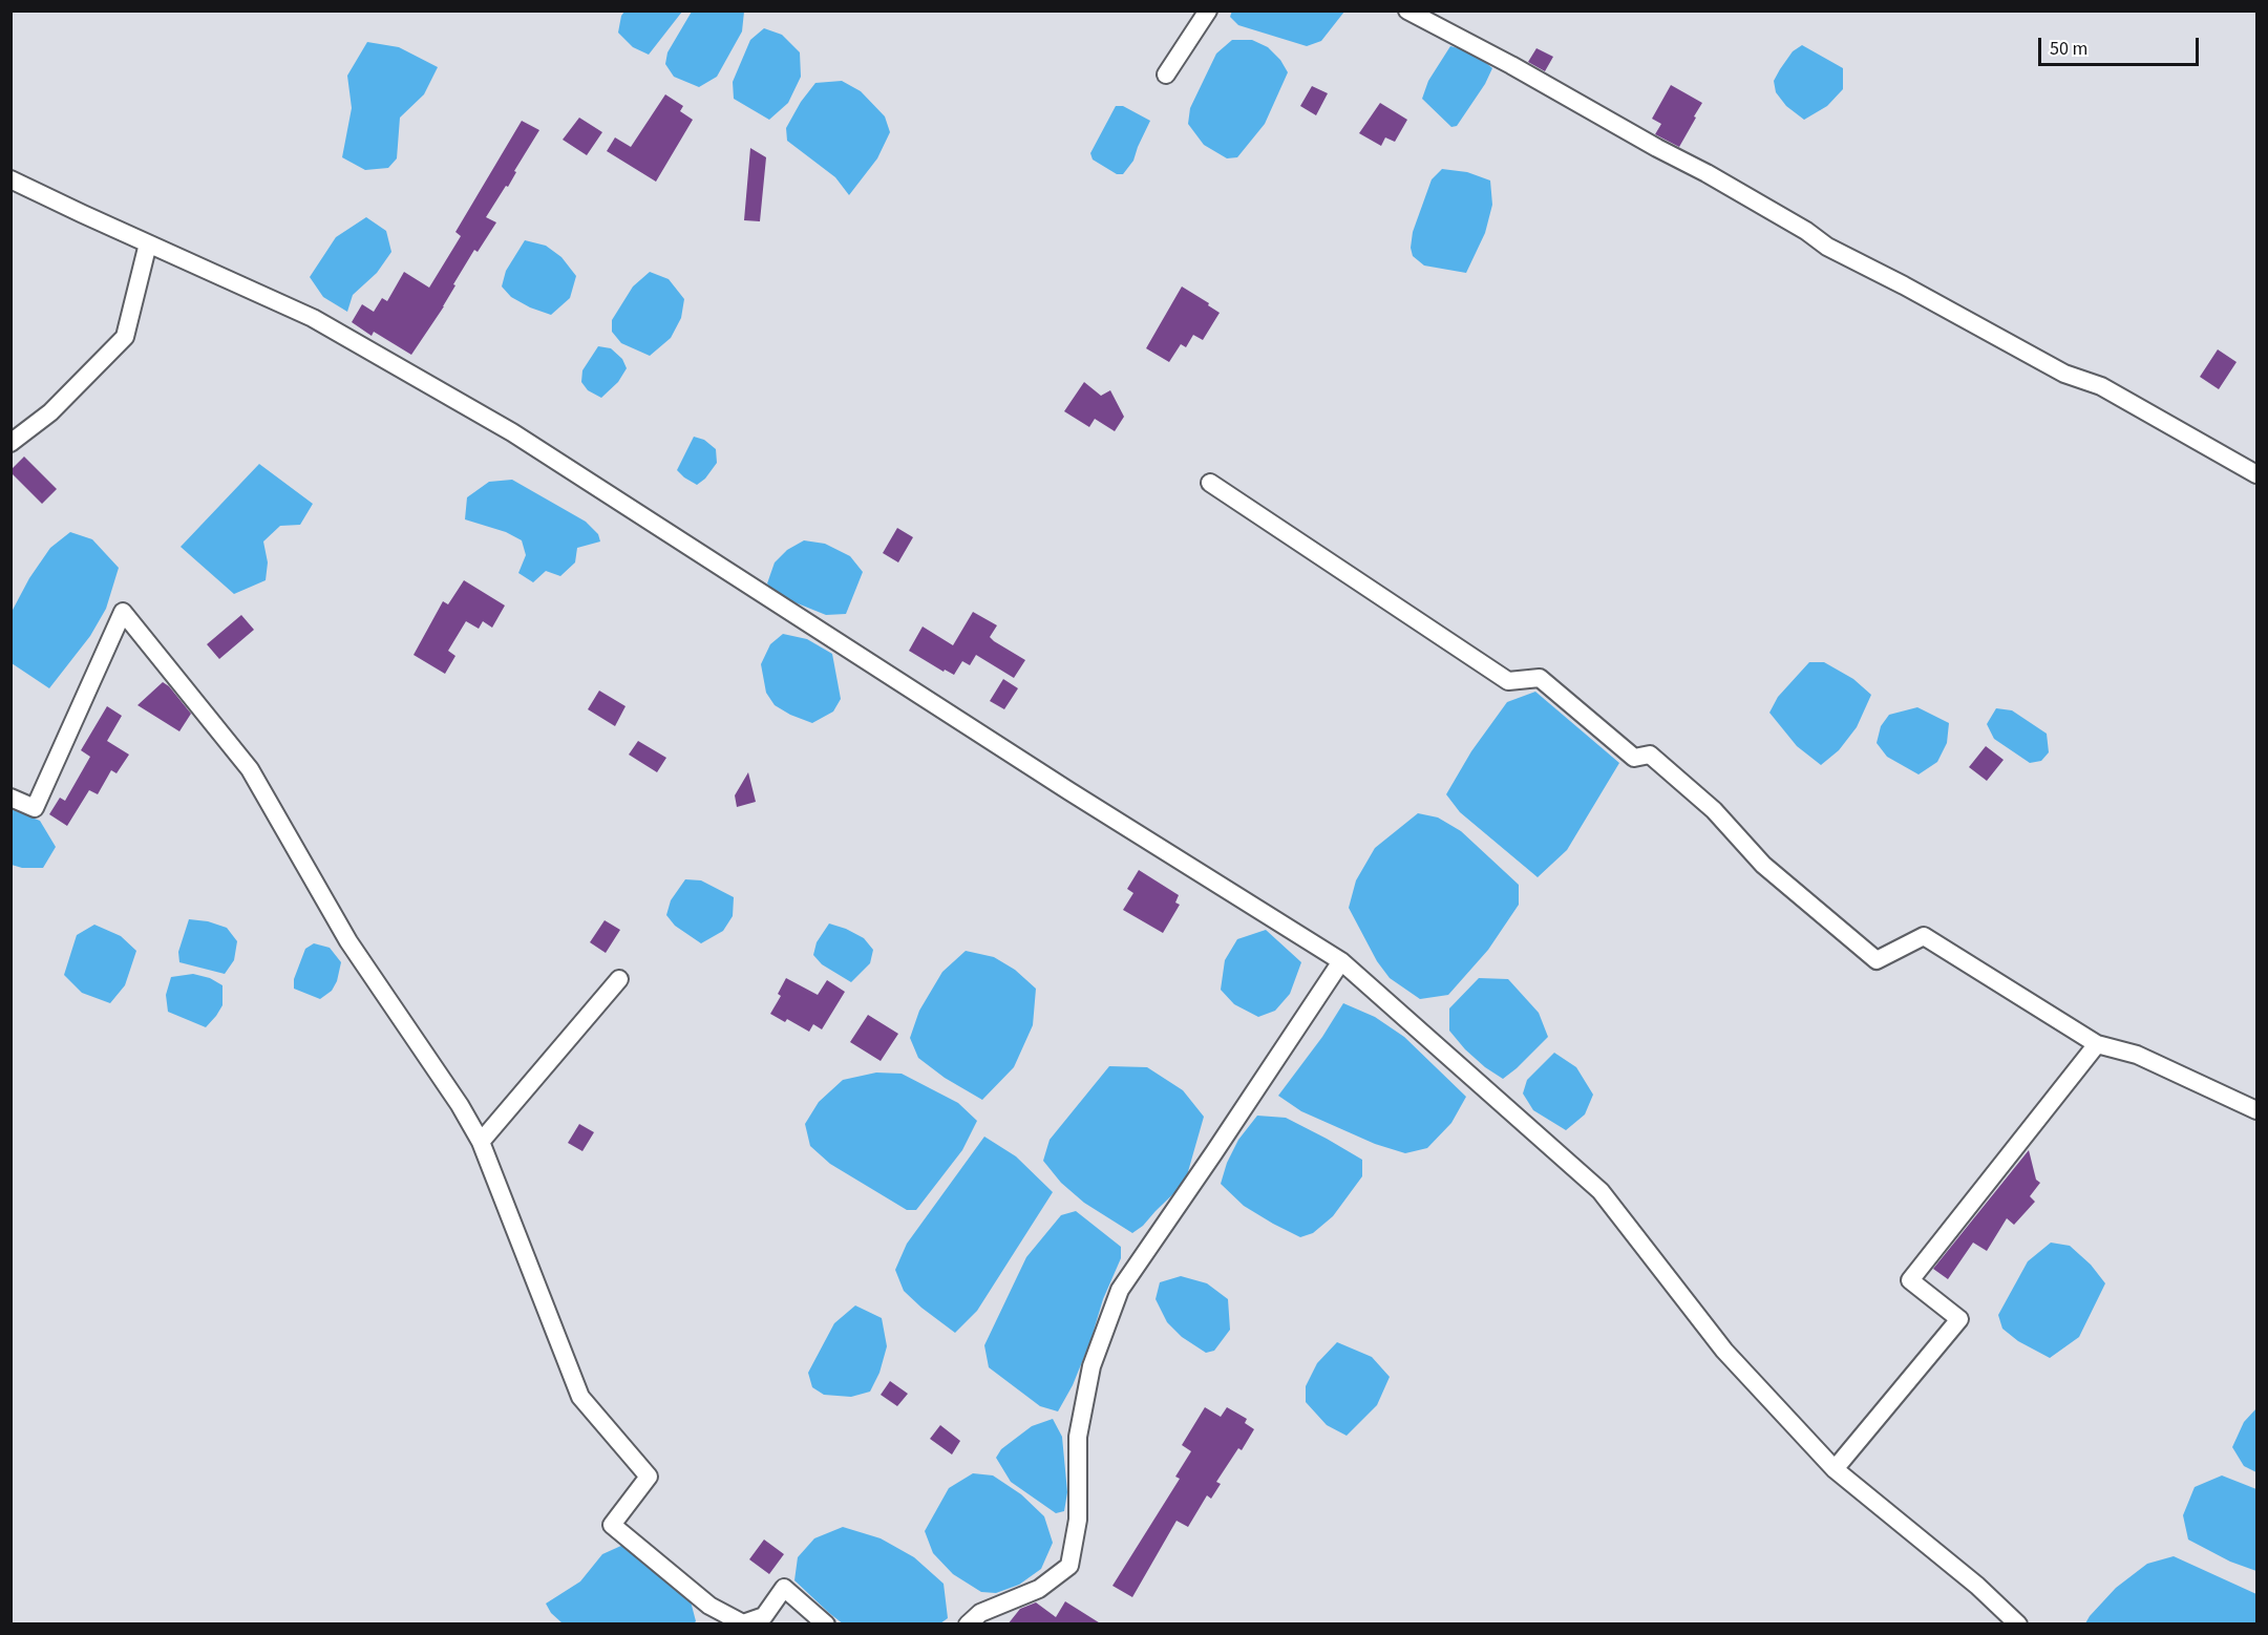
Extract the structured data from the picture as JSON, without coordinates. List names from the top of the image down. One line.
{"scale_bar":"50 m"}
